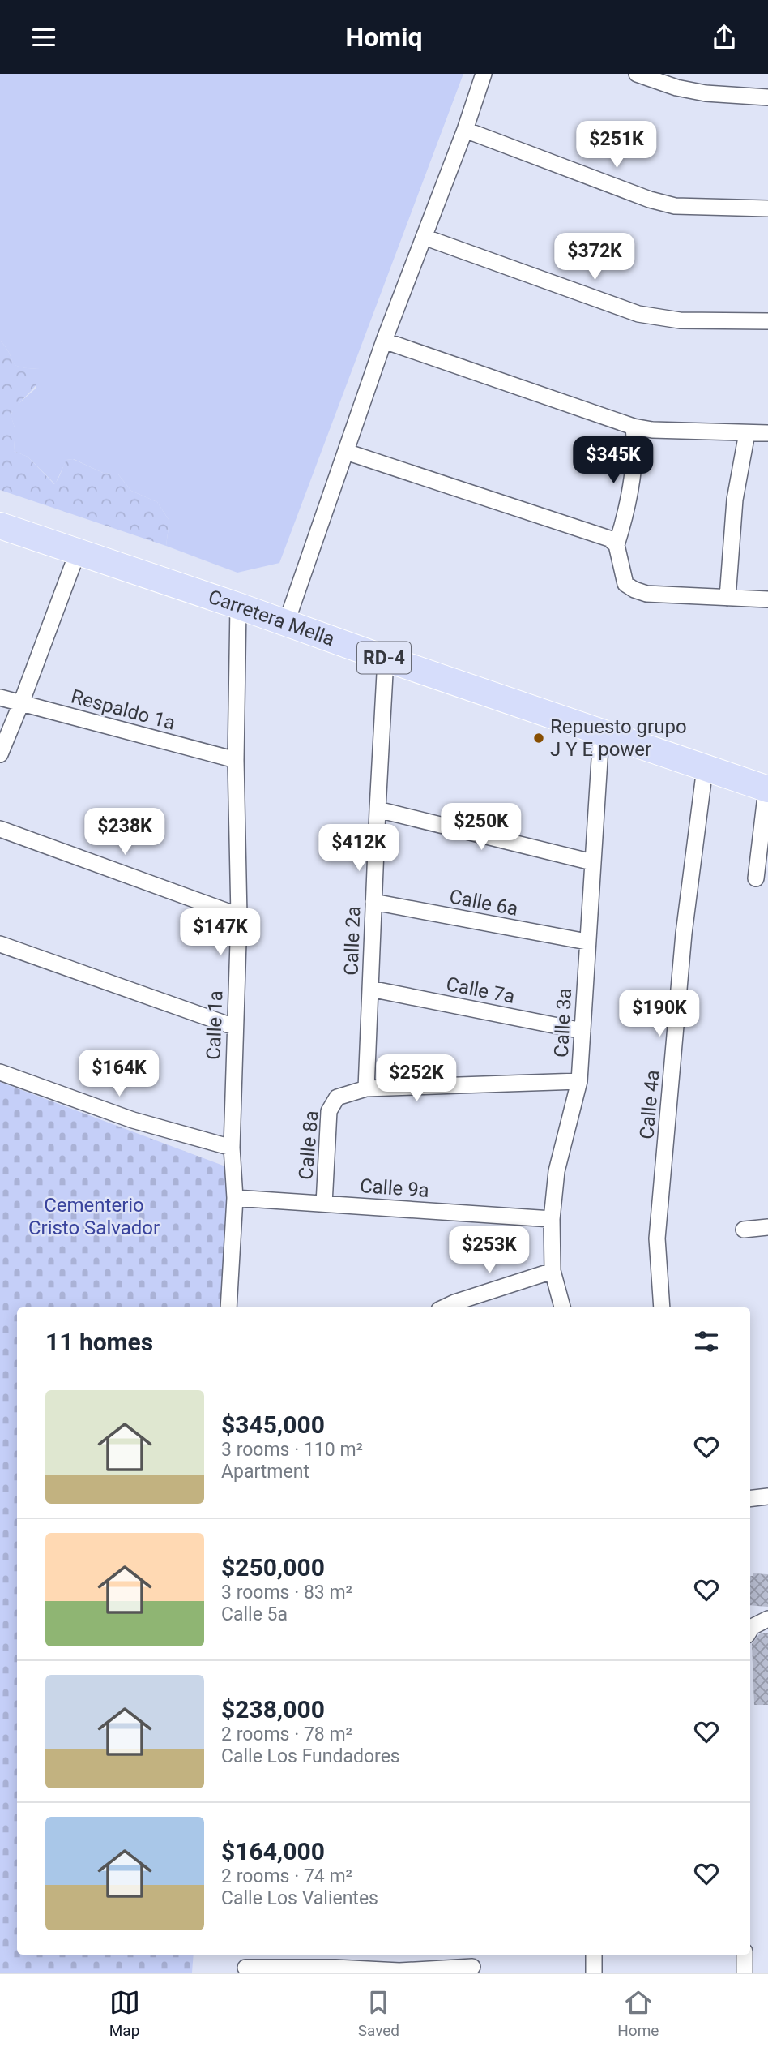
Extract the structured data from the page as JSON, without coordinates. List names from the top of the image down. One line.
{"streets":{"main road":["Carretera Mella","RD-4"],"street":["Respaldo 1a","Calle 6a","Calle 2a","Calle 7a","Calle 3a","Calle 1a","Calle 4a","Calle 8a","Calle 9a"]},"crossings":[["Carretera Mella","Calle 2a"],["Carretera Mella","Calle 3a"],["Carretera Mella","Calle 1a"],["Carretera Mella","Calle 4a"],["Respaldo 1a","Calle 1a"],["Calle 6a","Calle 2a"],["Calle 6a","Calle 3a"],["Calle 2a","Calle 7a"],["Calle 2a","Calle 8a"],["Calle 7a","Calle 3a"],["Calle 3a","Calle 8a"],["Calle 3a","Calle 9a"],["Calle 1a","Calle 9a"],["Calle 8a","Calle 9a"]],"parks":["Cementerio Cristo Salvador"],"places":["Repuesto grupo J Y E power"],"page":{"header":"Homiq","price":["$251K","$372K","$345K","$250K","$238K","$412K","$147K","$190K","$164K","$252K","$253K"],"heading":"11 homes","list":[{"name":"$345,000","note":"3 rooms · 110 m² · Apartment"},{"name":"$250,000","note":"3 rooms · 83 m² · Calle 5a"},{"name":"$238,000","note":"2 rooms · 78 m² · Calle Los Fundadores"},{"name":"$164,000","note":"2 rooms · 74 m² · Calle Los Valientes"}],"tabs":["Map","Saved","Home"]}}
